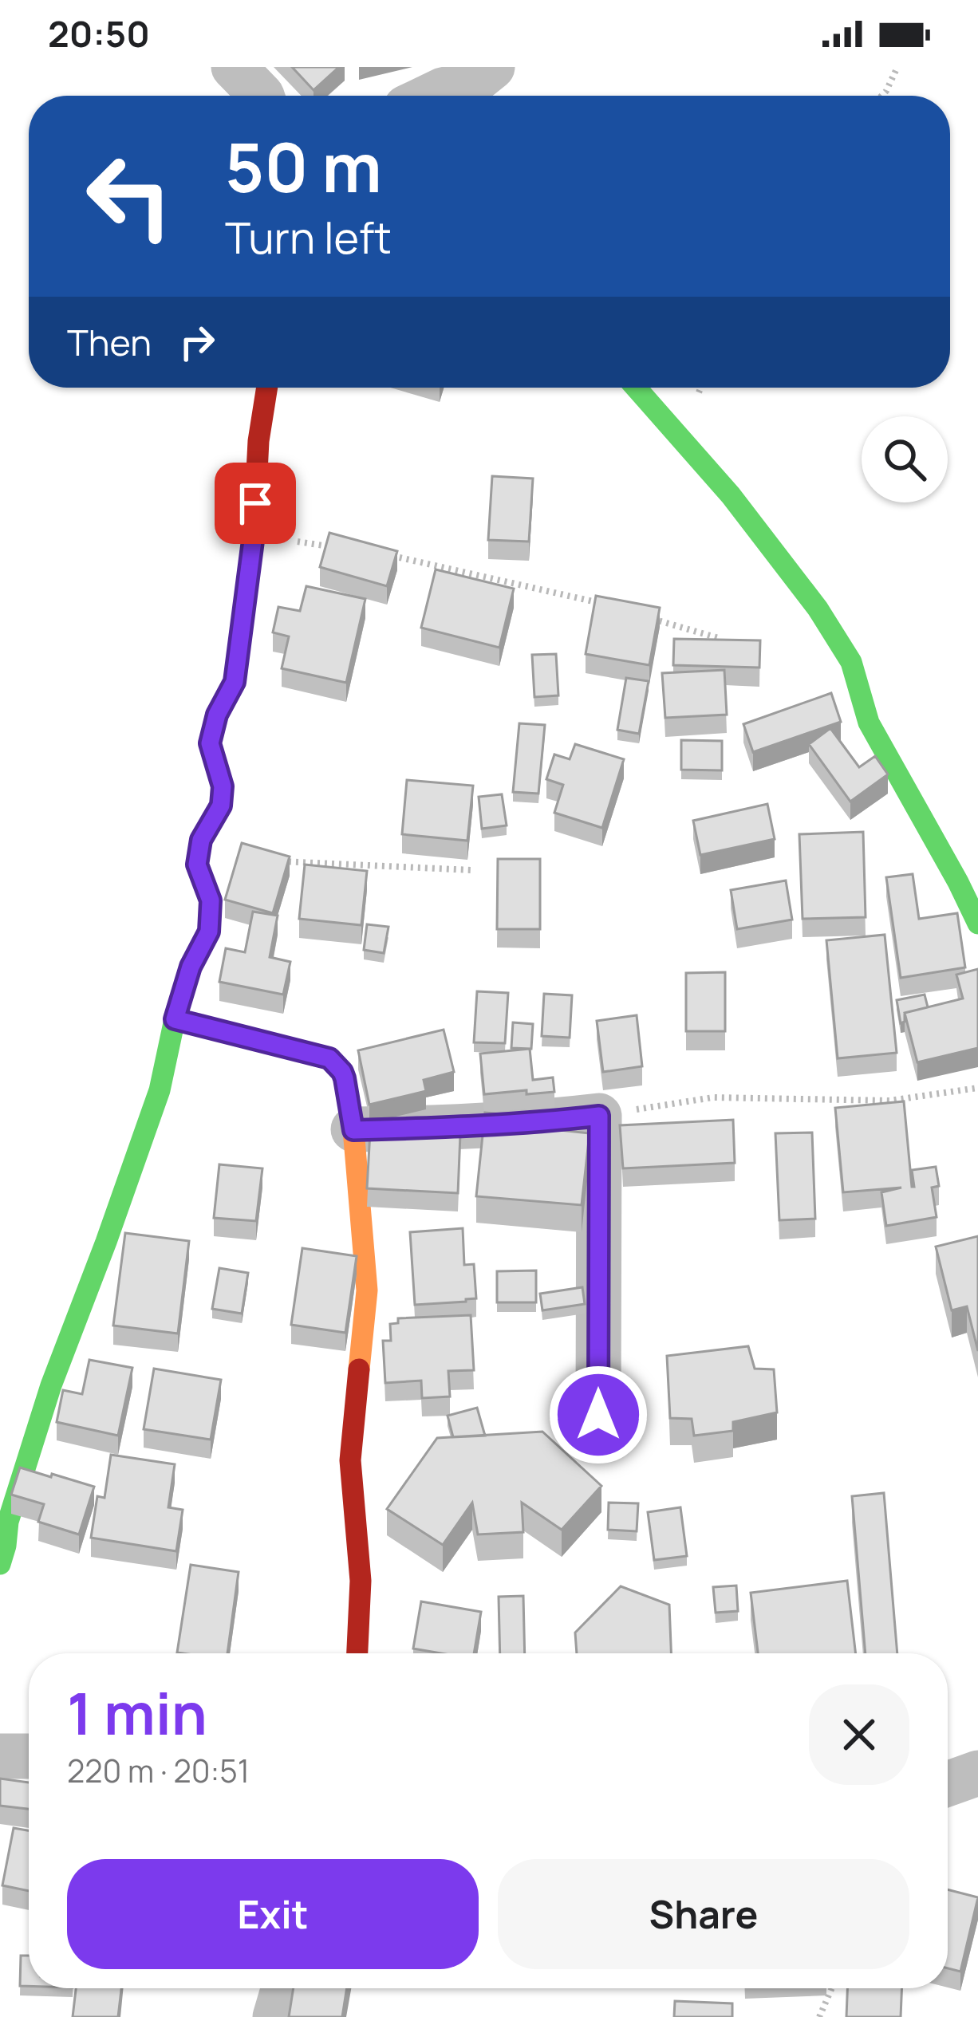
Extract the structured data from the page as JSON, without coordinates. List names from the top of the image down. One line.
{"page":{"status":"20:50","turn":["50 m","Turn left"],"then":"Then","heading":["1 min","220 m · 20:51"],"buttons":["Exit","Share"]}}
